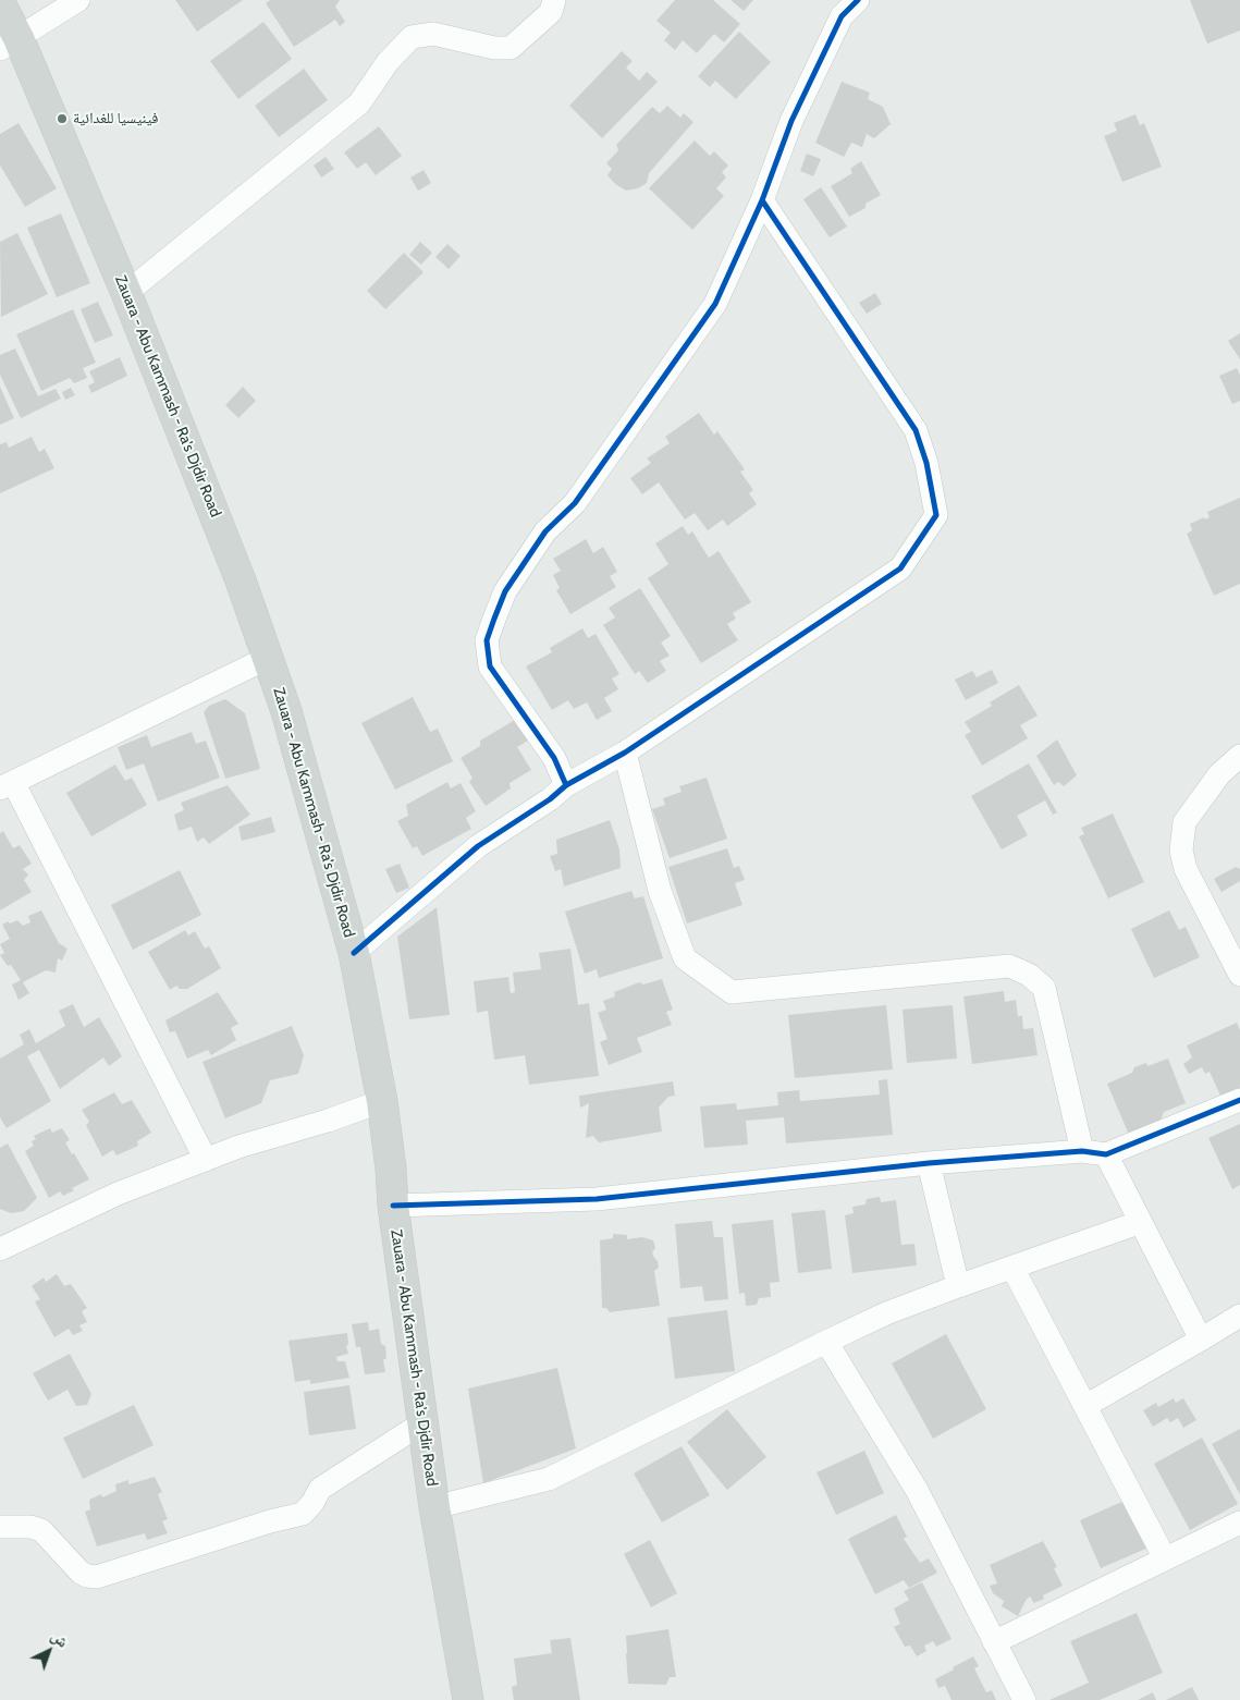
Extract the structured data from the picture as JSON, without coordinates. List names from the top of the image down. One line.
{"streets":{"main road":["Zauara - Abu Kammash - Ra's Djdir Road"]},"places":["فينيسيا للغدائية"],"north":"top right"}
